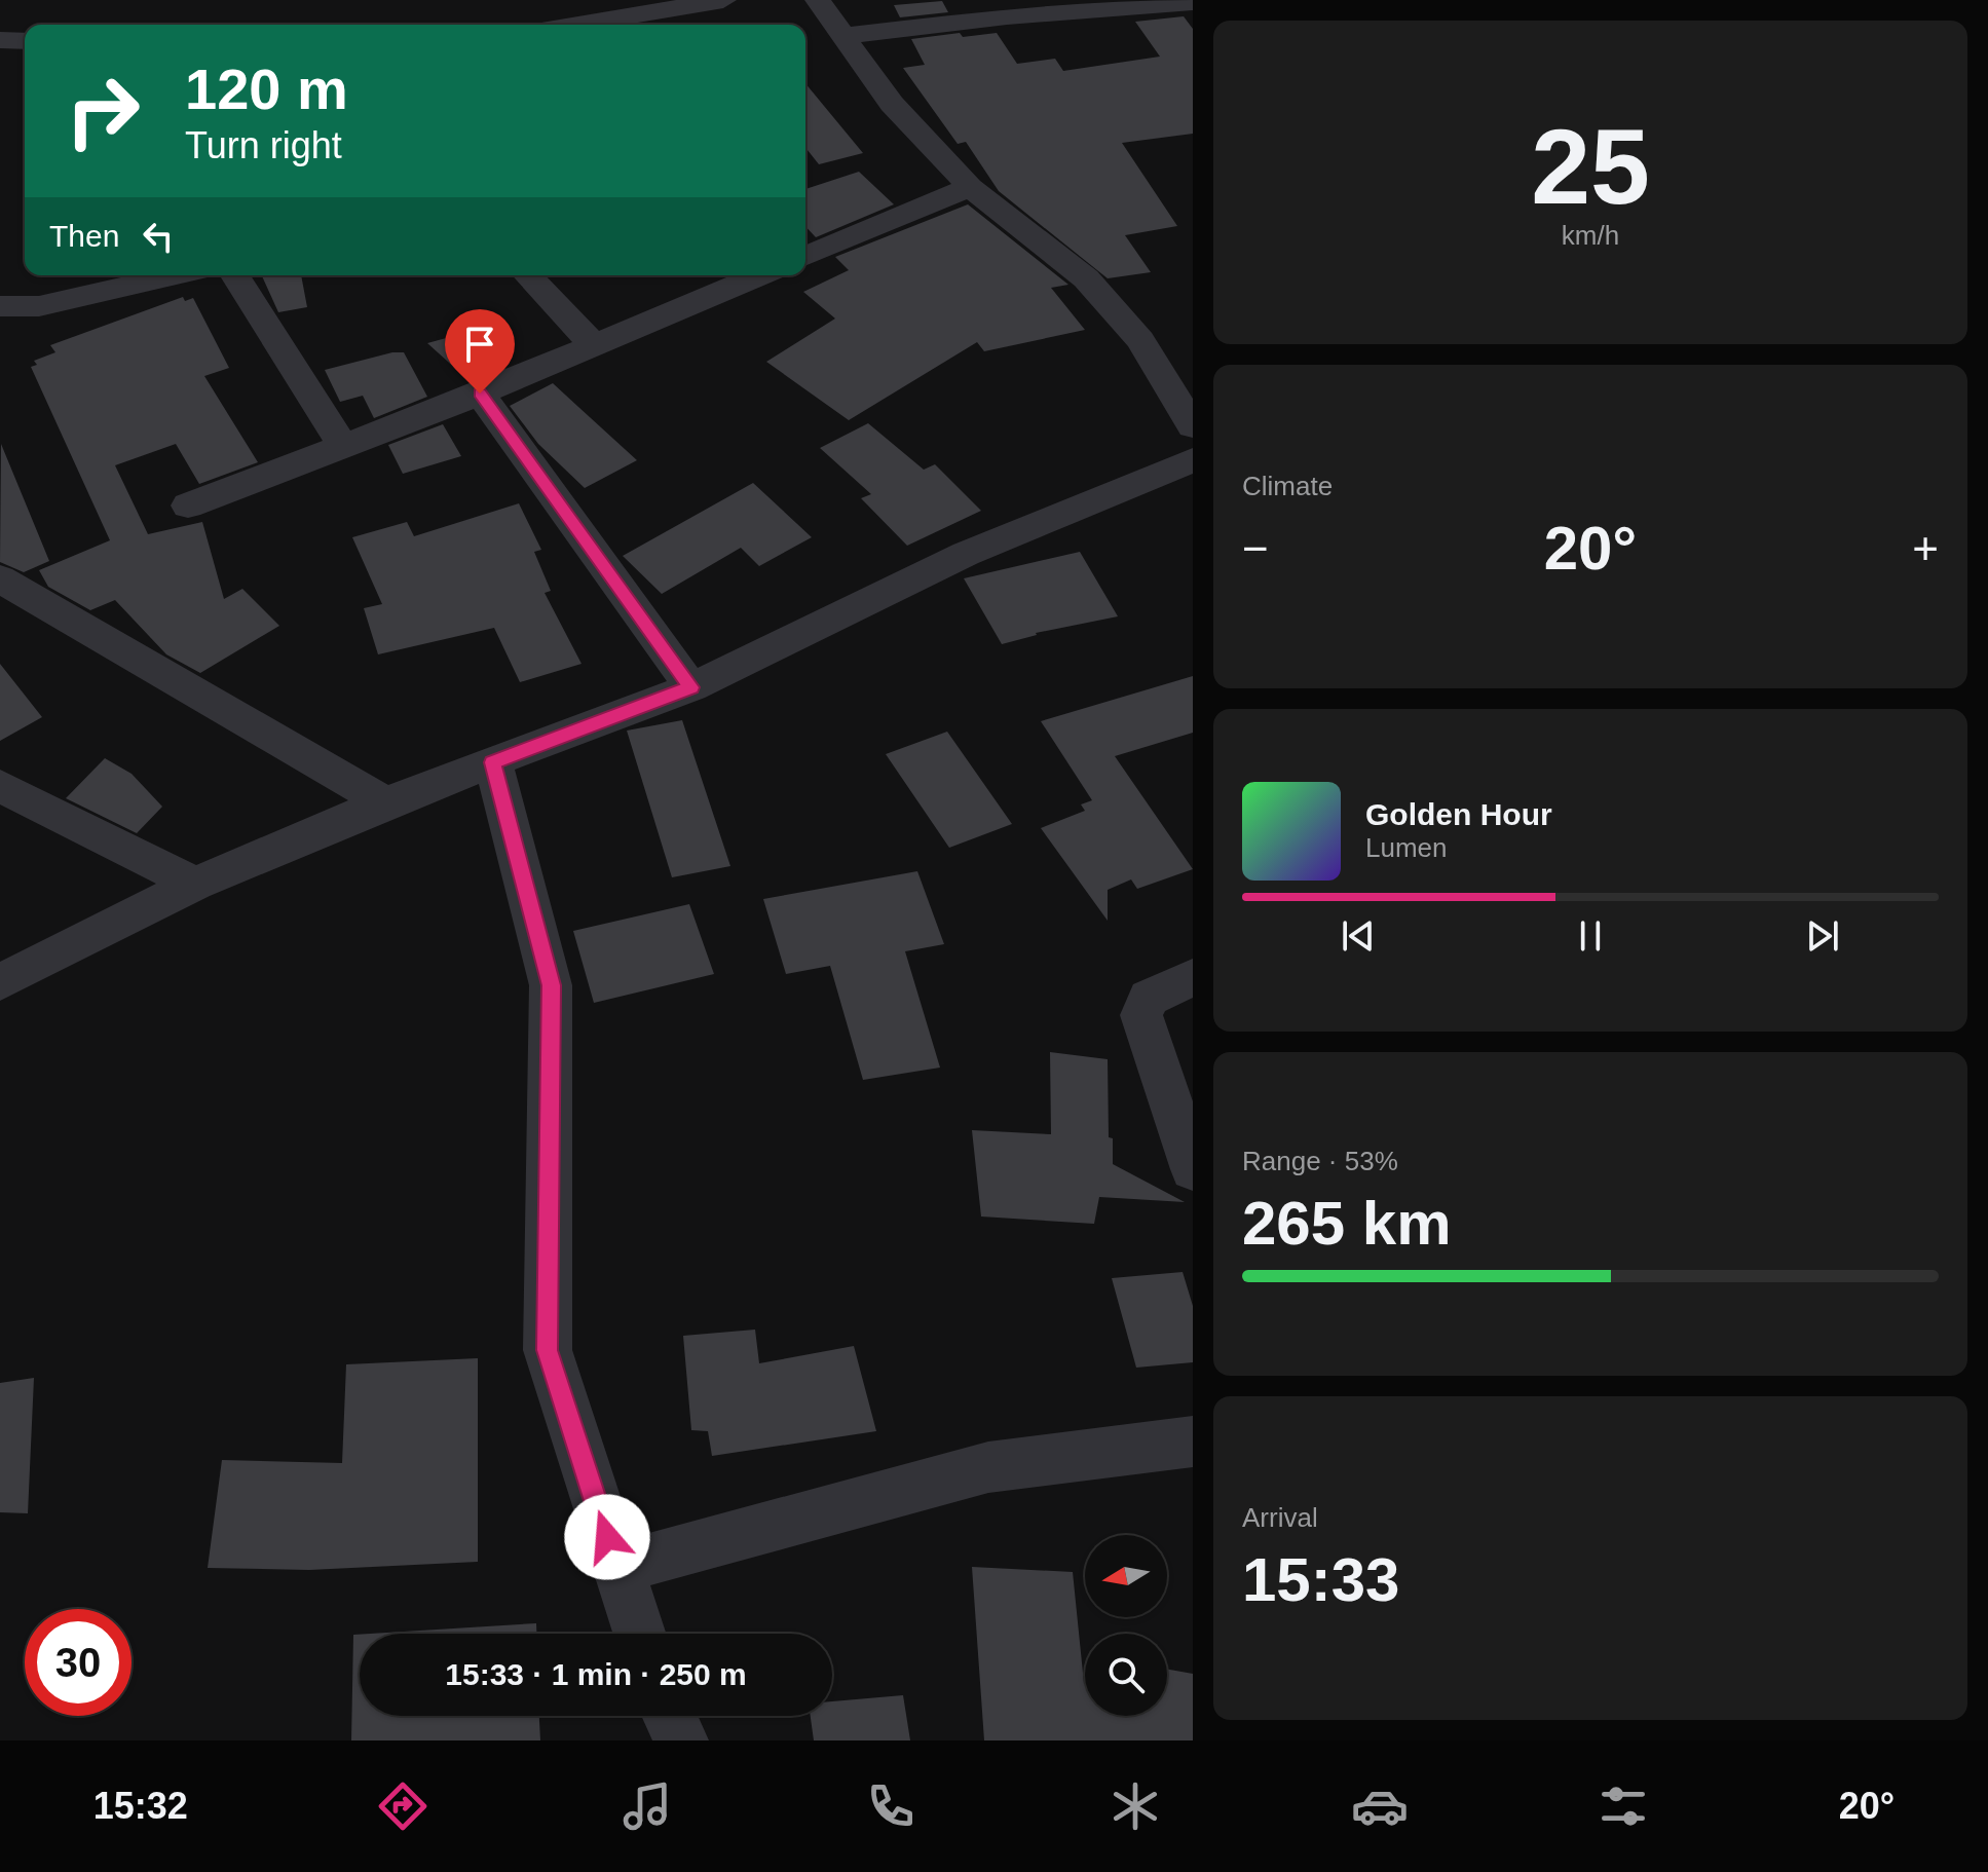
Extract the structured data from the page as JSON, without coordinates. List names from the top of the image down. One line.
{"north":"left","page":{"tile":[["25","km/h"],"Climate",["Range · 53%","265 km"],["Arrival","15:33"]],"turn":["120 m","Turn right"],"then":"Then","heat":["−","20°","+"],"song":["Golden Hour","Lumen"],"limit":"30","trip":"15:33 · 1 min · 250 m","tabs":["15:32","20°"]}}
